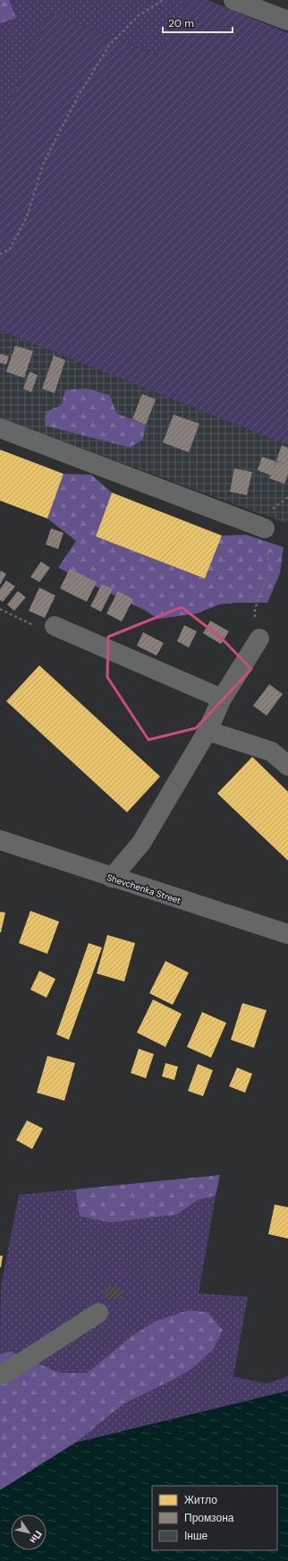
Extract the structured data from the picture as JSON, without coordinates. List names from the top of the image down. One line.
{"streets":{"street":["Shevchenka Street"]},"legend":["Житло","Промзона","Інше"],"scale_bar":"20 m","north":"bottom right"}
